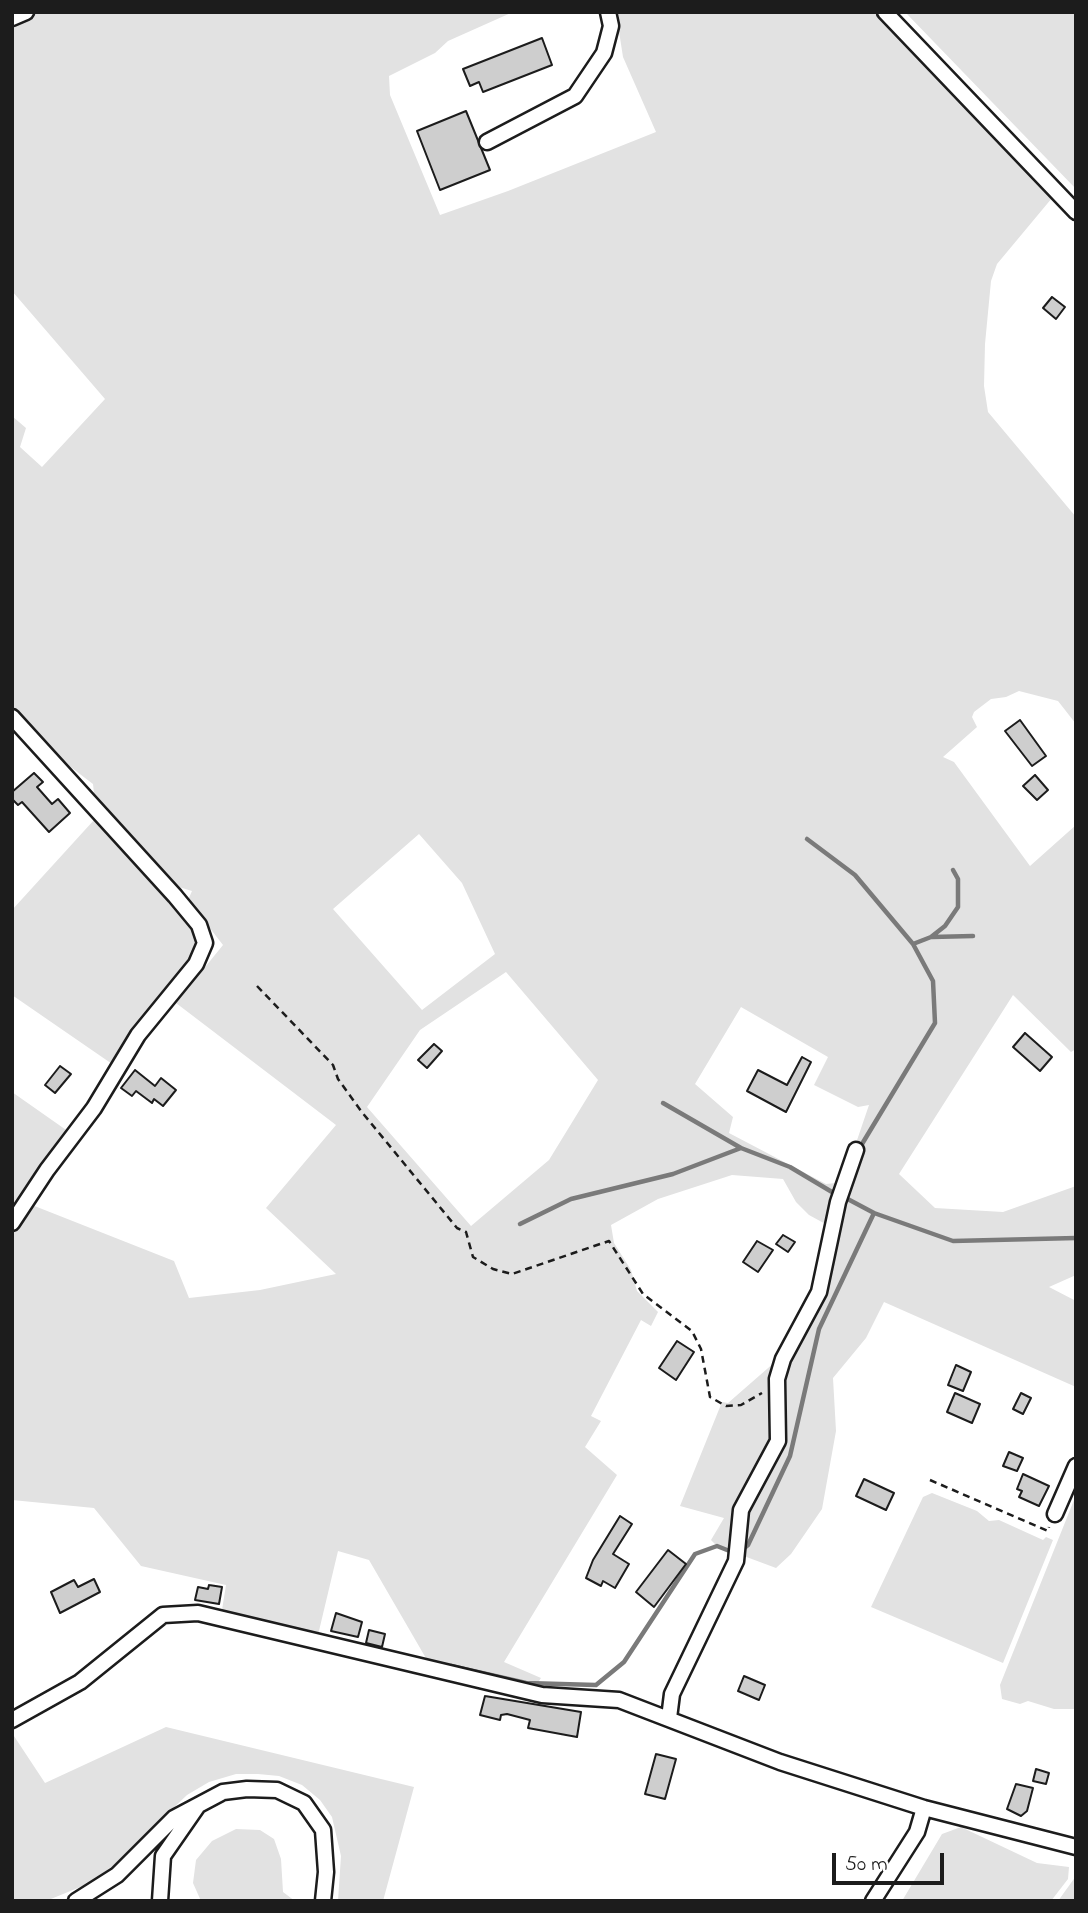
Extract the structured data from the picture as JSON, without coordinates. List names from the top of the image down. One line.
{"scale_bar":"50 m"}
